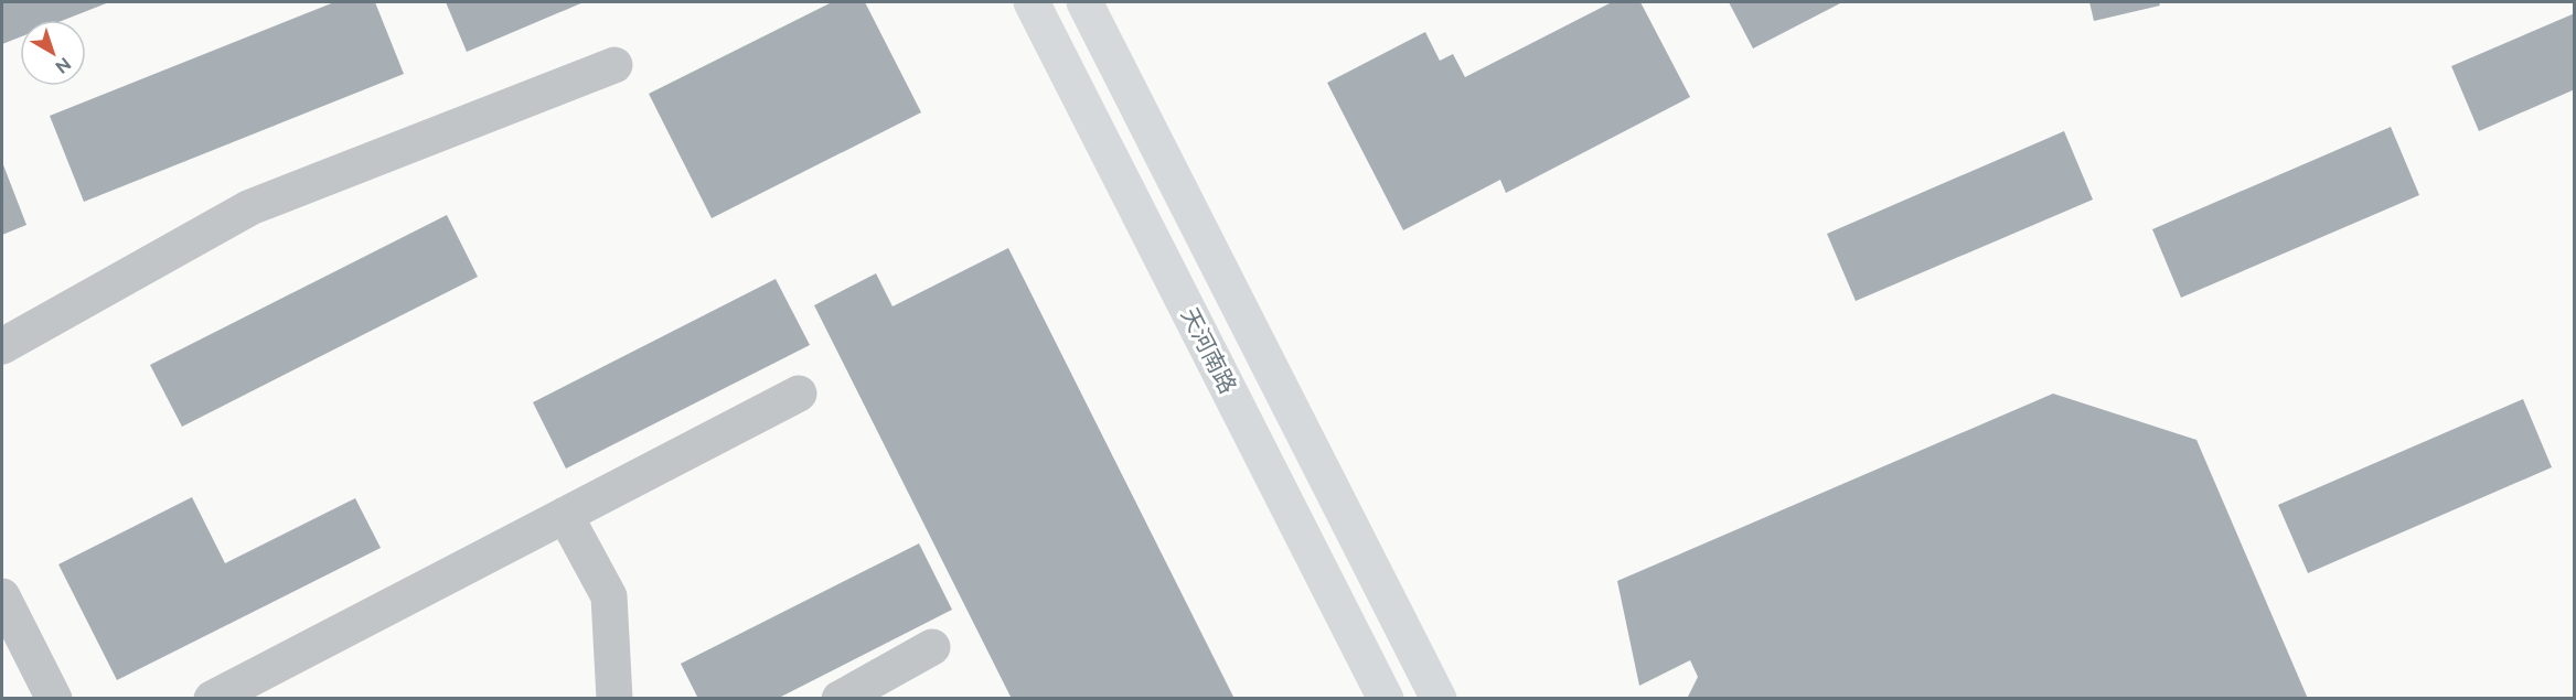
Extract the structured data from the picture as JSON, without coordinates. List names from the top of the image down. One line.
{"streets":{"main road":["天河南路"]},"north":"bottom right"}
